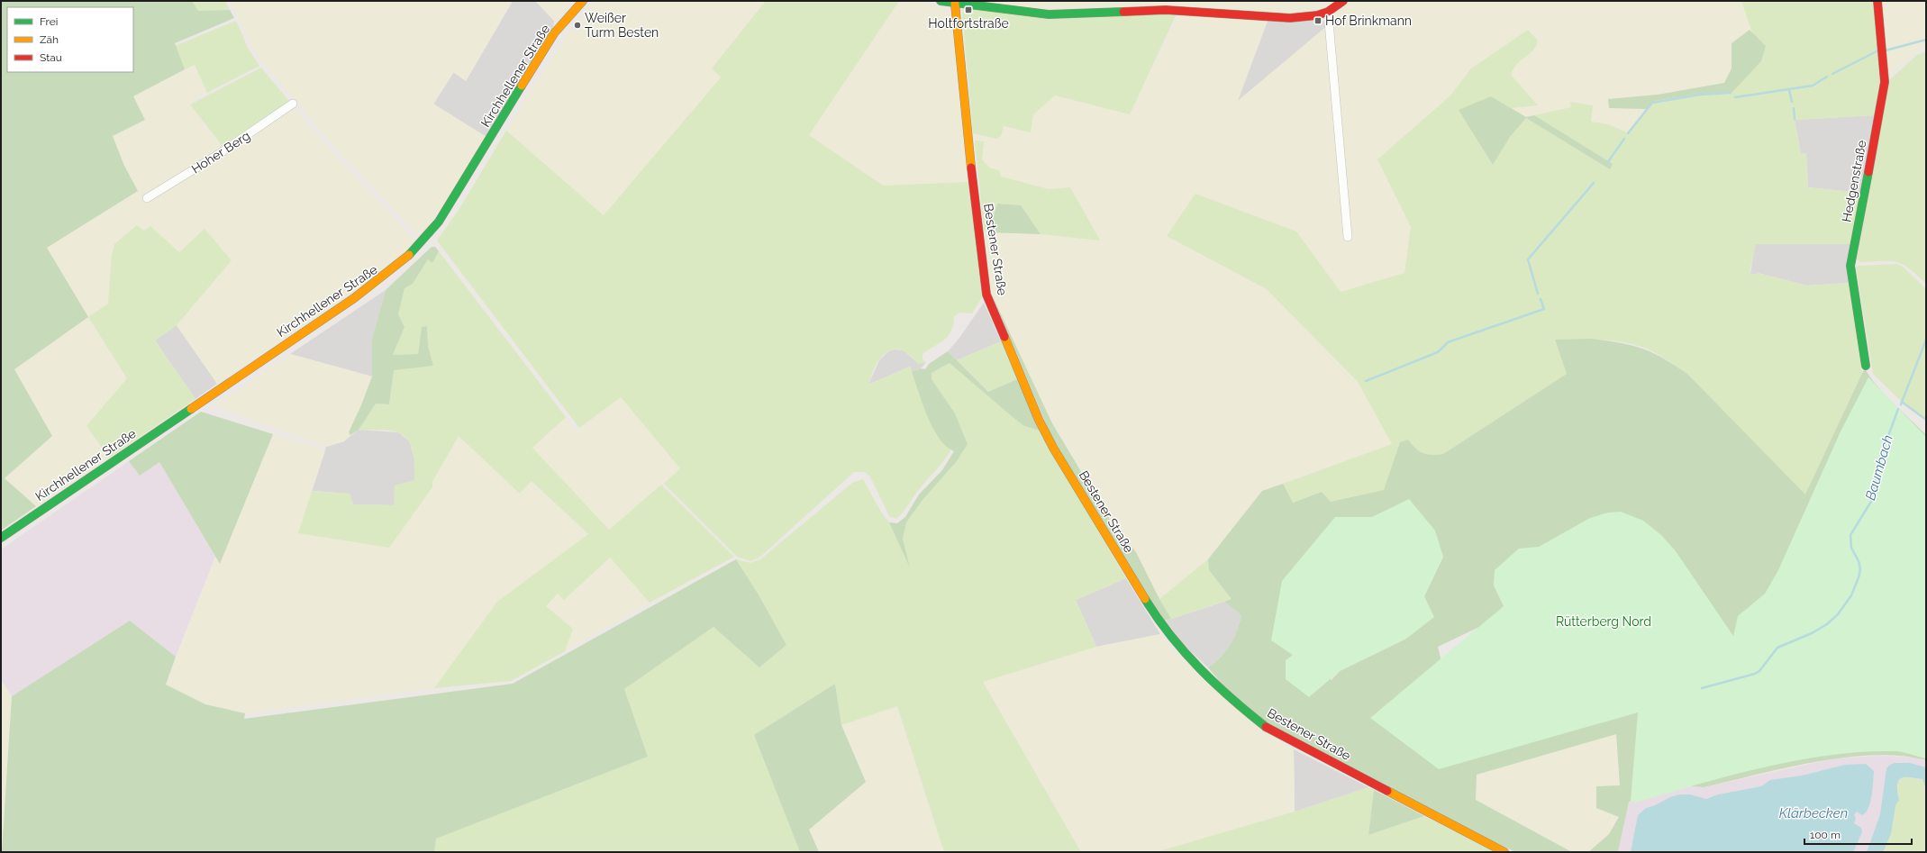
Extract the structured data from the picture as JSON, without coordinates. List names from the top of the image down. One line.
{"streets":{"street":["Kirchhellener Straße","Hoher Berg","Hedgenstraße","Bestener Straße"]},"water":["Baumbach","Klärbecken"],"parks":["Rütterberg Nord"],"places":{"transit":["Holtfortstraße","Hof Brinkmann"],"other":["Weißer Turm Besten"]},"legend":["Frei","Zäh","Stau"],"scale_bar":"100 m"}
